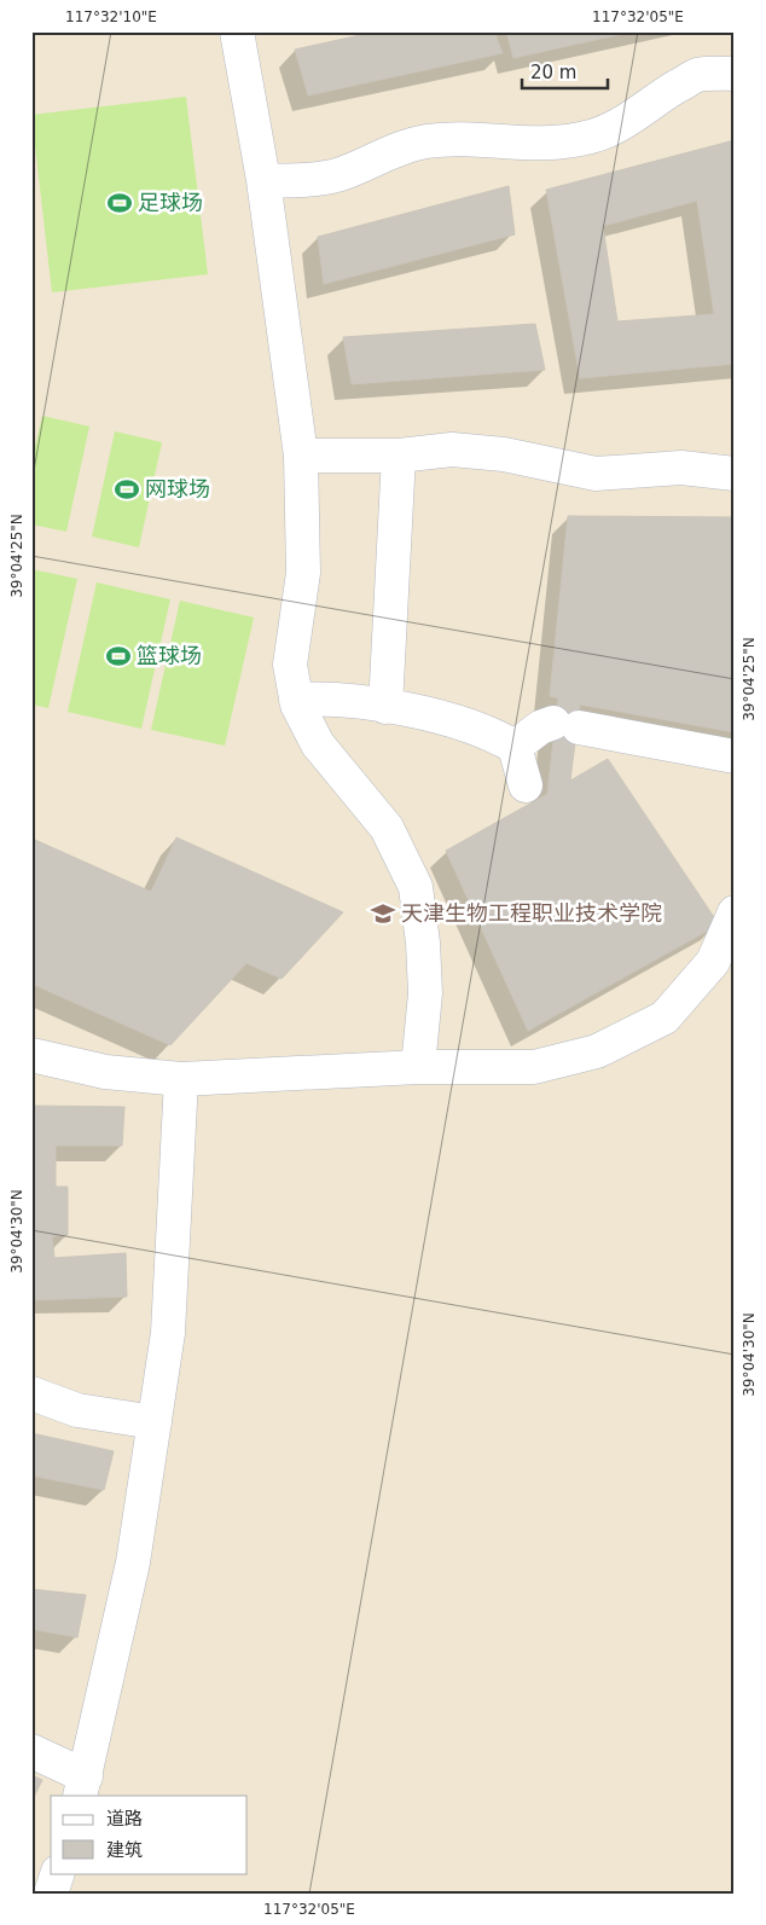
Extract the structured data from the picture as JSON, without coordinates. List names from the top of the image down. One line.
{"places":{"sports":["足球场","网球场","篮球场"],"school or university":["天津生物工程职业技术学院"]},"legend":["道路","建筑"],"scale_bar":"20 m","coordinates":["117°32'10\"E","117°32'05\"E","39°04'25\"N","39°04'30\"N"]}
